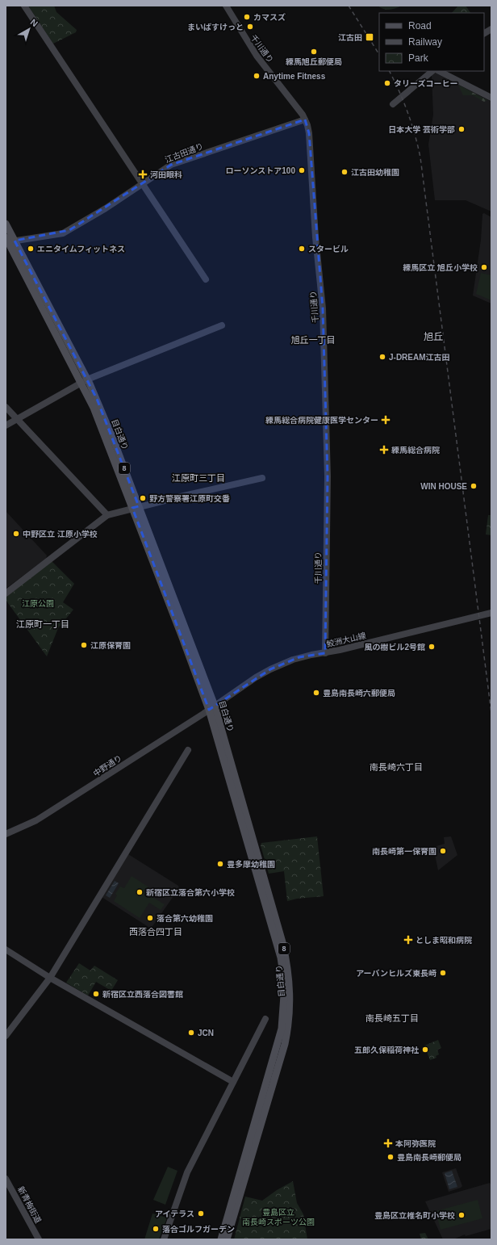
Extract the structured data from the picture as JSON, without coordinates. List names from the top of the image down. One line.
{"streets":{"main road":["目白通り","8"],"street":["千川通り","江古田通り","鮫洲大山線","中野通り","新青梅街道"]},"crossings":[["千川通り","江古田通り"],["千川通り","鮫洲大山線"],["江古田通り","目白通り"],["目白通り","鮫洲大山線"],["目白通り","中野通り"],["鮫洲大山線","中野通り"]],"districts":["旭丘","旭丘一丁目","江原町三丁目","江原町一丁目","南長崎六丁目","西落合四丁目","南長崎五丁目"],"parks":["江原公園","豊島区立 南長崎スポーツ公園"],"places":{"other":["カマスズ","まいばすけっと","練馬旭丘郵便局","Anytime Fitness","タリーズコーヒー","日本大学 芸術学部","ローソンストア100","江古田幼稚園","エニタイムフィットネス","スタービル","練馬区立 旭丘小学校","J-DREAM江古田","WIN HOUSE","野方警察署江原町交番","中野区立 江原小学校","江原保育園","風の樹ビル2号館","豊島南長崎六郵便局","南長崎第一保育園","豊多摩幼稚園","新宿区立落合第六小学校","落合第六幼稚園","アーバンヒルズ東長崎","新宿区立西落合図書館","JCN","五郎久保稲荷神社","豊島南長崎郵便局","アイテラス","豊島区立椎名町小学校","落合ゴルフガーデン"],"transit":["江古田"],"health":["河田眼科","練馬総合病院健康医学センター","練馬総合病院","としま昭和病院","本阿弥医院"]},"legend":["Road","Railway","Park"],"north":"top right"}
